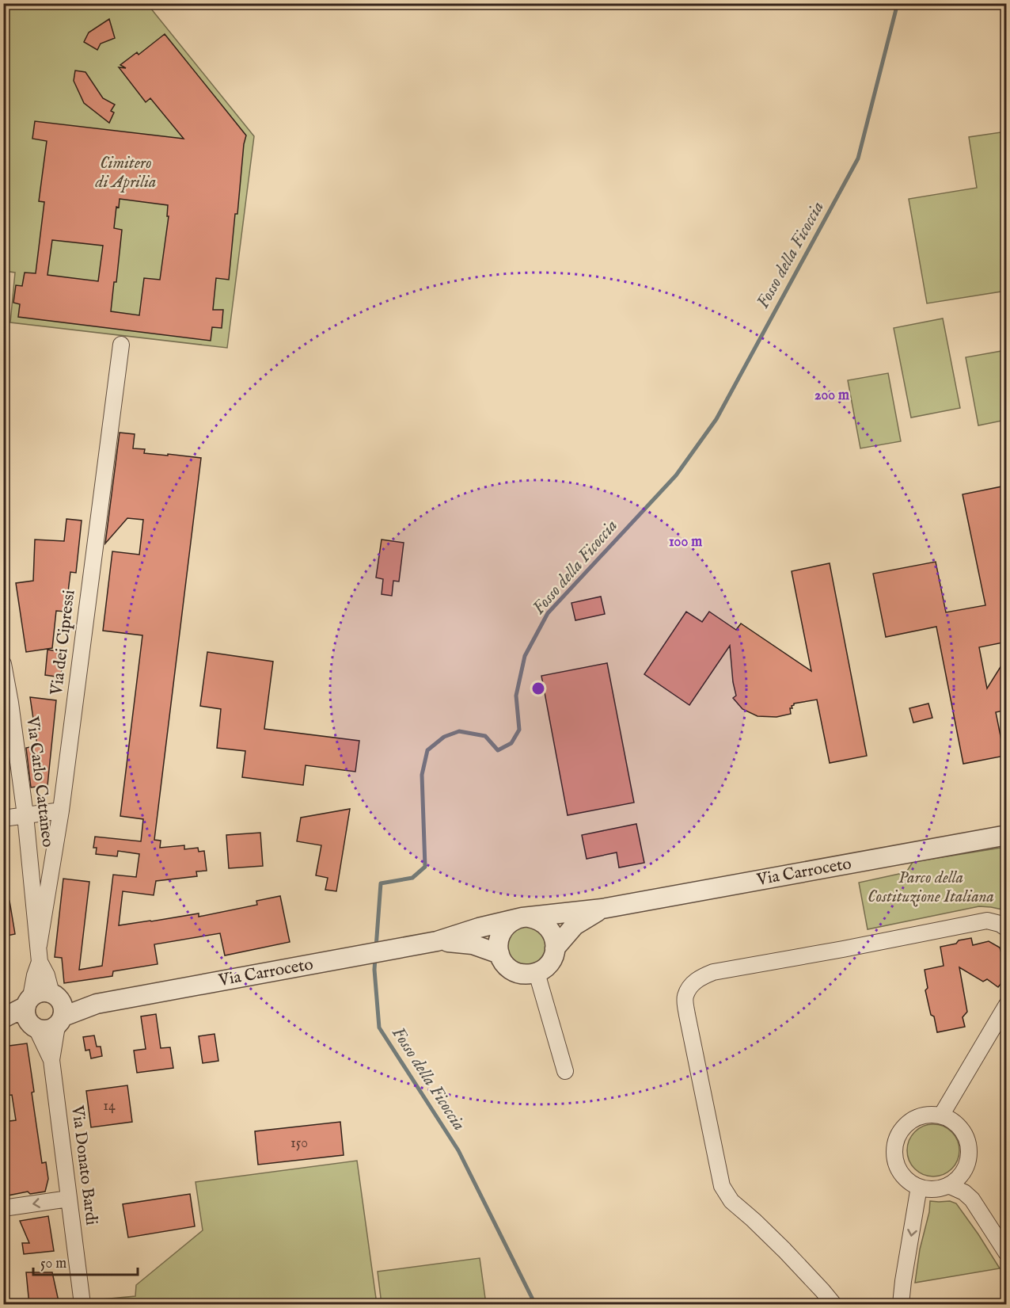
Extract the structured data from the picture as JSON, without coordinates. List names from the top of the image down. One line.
{"streets":{"street":["Via dei Cipressi","Via Carlo Cattaneo","Via Carroceto","Via Donato Bardi"]},"crossings":[["Via dei Cipressi","Via Carlo Cattaneo"],["Via Carlo Cattaneo","Via Carroceto"],["Via Carlo Cattaneo","Via Donato Bardi"],["Via Carroceto","Via Donato Bardi"]],"water":["Fosso della Ficoccia"],"parks":["Cimitero di Aprilia","Parco della Costituzione Italiana"],"house_numbers":["14","150"],"scale_bar":"50 m","rings":["200 m","100 m"]}
